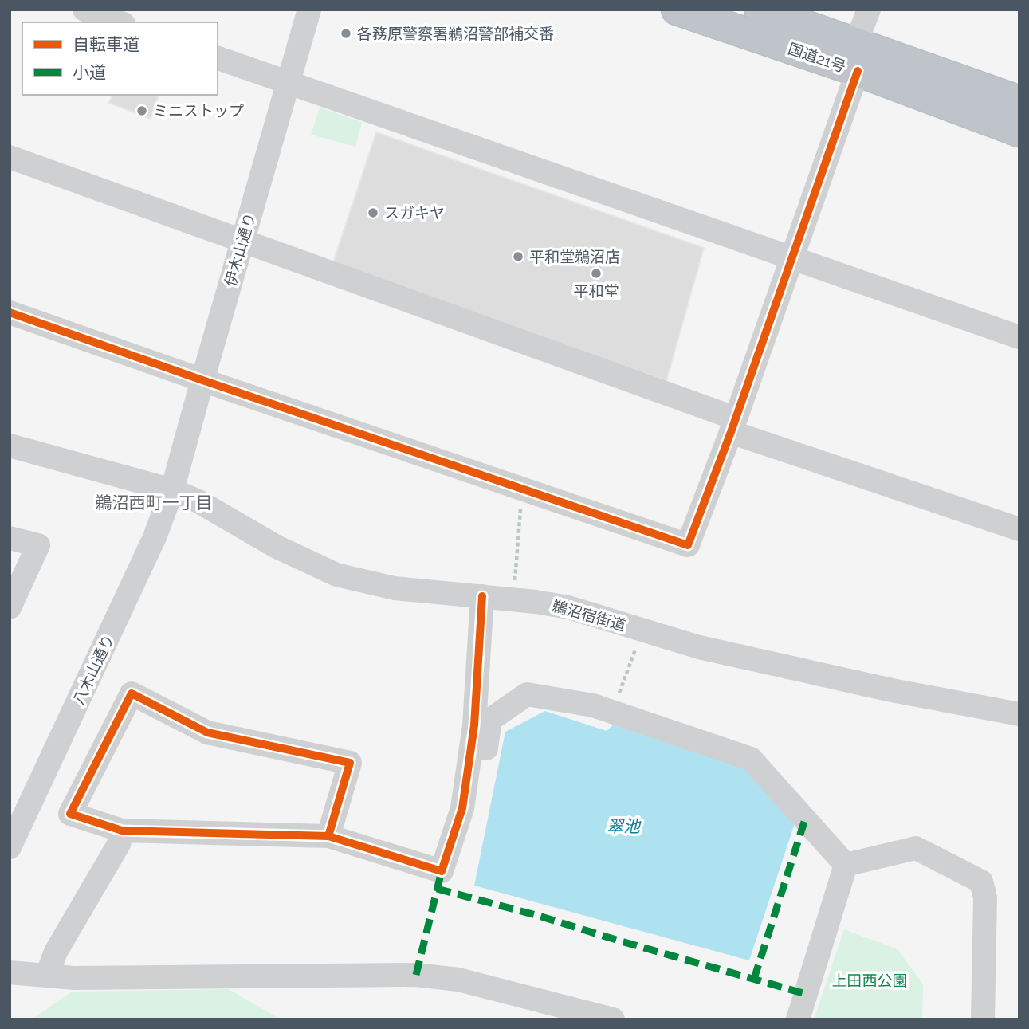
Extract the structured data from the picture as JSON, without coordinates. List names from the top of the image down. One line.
{"streets":{"highway":["国道21号"],"street":["伊木山通り","鵜沼宿街道","八木山通り"]},"crossings":[["伊木山通り","鵜沼宿街道"],["伊木山通り","八木山通り"],["鵜沼宿街道","八木山通り"]],"districts":["鵜沼西町一丁目"],"water":["翠池"],"parks":["上田西公園"],"places":["各務原警察署鵜沼警部補交番","ミニストップ","スガキヤ","平和堂鵜沼店","平和堂"],"legend":["自転車道","小道"]}
